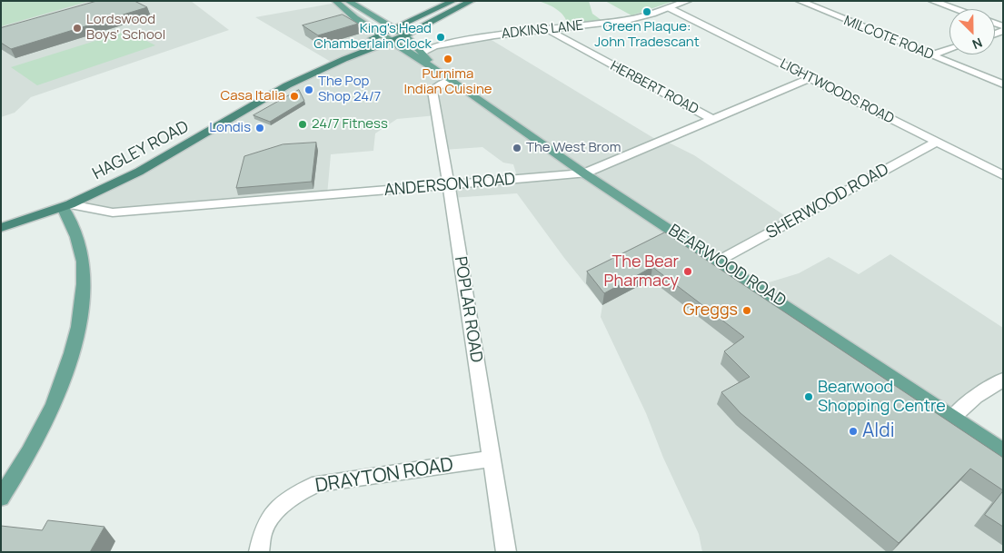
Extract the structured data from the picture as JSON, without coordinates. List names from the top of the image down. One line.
{"streets":{"highway":["HAGLEY ROAD"],"main road":["BEARWOOD ROAD"],"street":["ADKINS LANE","MILCOTE ROAD","HERBERT ROAD","LIGHTWOODS ROAD","ANDERSON ROAD","SHERWOOD ROAD","POPLAR ROAD","DRAYTON ROAD"]},"crossings":[["ADKINS LANE","HERBERT ROAD"],["ADKINS LANE","LIGHTWOODS ROAD"],["ADKINS LANE","BEARWOOD ROAD"],["HERBERT ROAD","ANDERSON ROAD"],["LIGHTWOODS ROAD","ANDERSON ROAD"],["LIGHTWOODS ROAD","SHERWOOD ROAD"],["HAGLEY ROAD","ANDERSON ROAD"],["HAGLEY ROAD","BEARWOOD ROAD"],["ANDERSON ROAD","BEARWOOD ROAD"],["ANDERSON ROAD","POPLAR ROAD"],["SHERWOOD ROAD","BEARWOOD ROAD"],["BEARWOOD ROAD","POPLAR ROAD"],["POPLAR ROAD","DRAYTON ROAD"]],"places":["Green Plaque: John Tradescant","Lordswood Boys' School","King's Head Chamberlain Clock","Purnima Indian Cuisine","The Pop Shop 24/7","Casa Italia","24/7 Fitness","Londis","The West Brom","The Bear Pharmacy","Greggs","Bearwood Shopping Centre","Aldi"],"north":"bottom right"}
